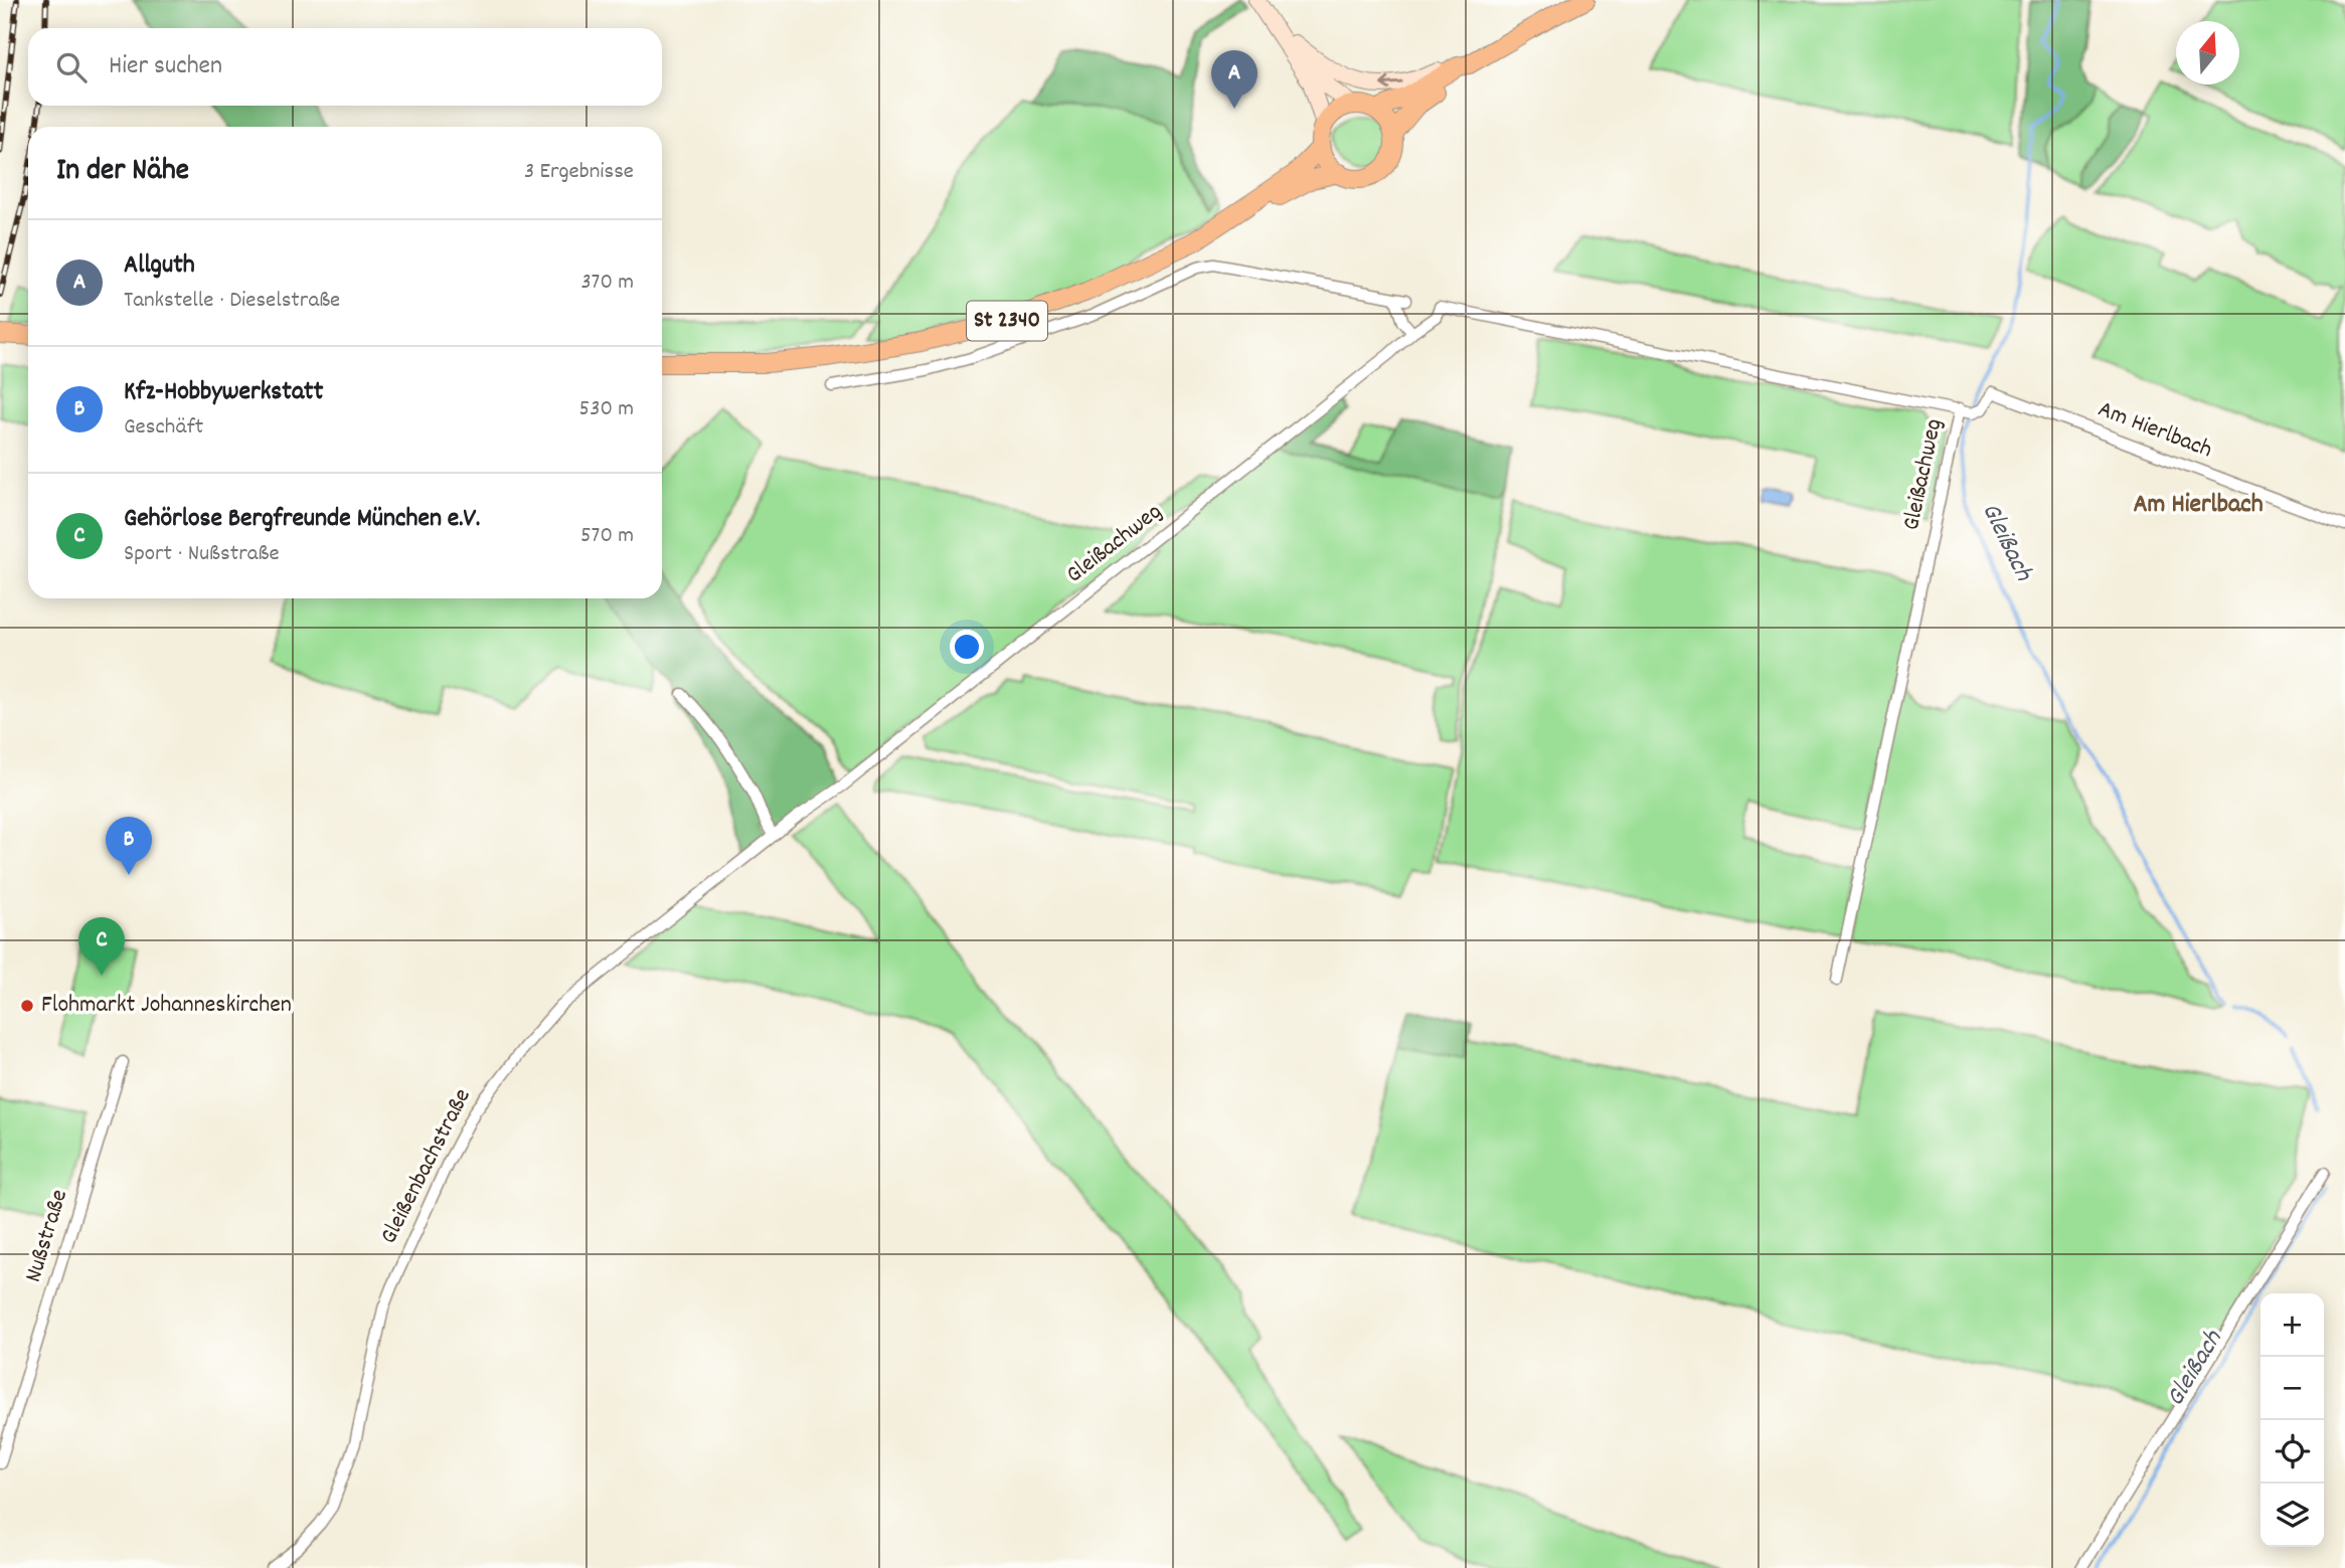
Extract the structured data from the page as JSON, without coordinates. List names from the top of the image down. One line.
{"streets":{"main road":["St 2340"],"street":["Am Hierlbach","Gleißachweg","Gleißenbachstraße","Nußstraße"]},"crossings":[["Am Hierlbach","Gleißachweg"],["Gleißachweg","Gleißenbachstraße"]],"districts":["Am Hierlbach"],"water":["Gleißach"],"places":["Flohmarkt Johanneskirchen"],"north":"top","page":{"search":"Hier suchen","pins":["A","B","C"],"heading":["In der Nähe","3 Ergebnisse"],"list":[{"mark":"A","name":"Allguth","note":"Tankstelle · Dieselstraße","value":"370 m"},{"mark":"B","name":"Kfz-Hobbywerkstatt","note":"Geschäft","value":"530 m"},{"mark":"C","name":"Gehörlose Bergfreunde München e.V.","note":"Sport · Nußstraße","value":"570 m"}],"map_buttons":["+","−"]}}
